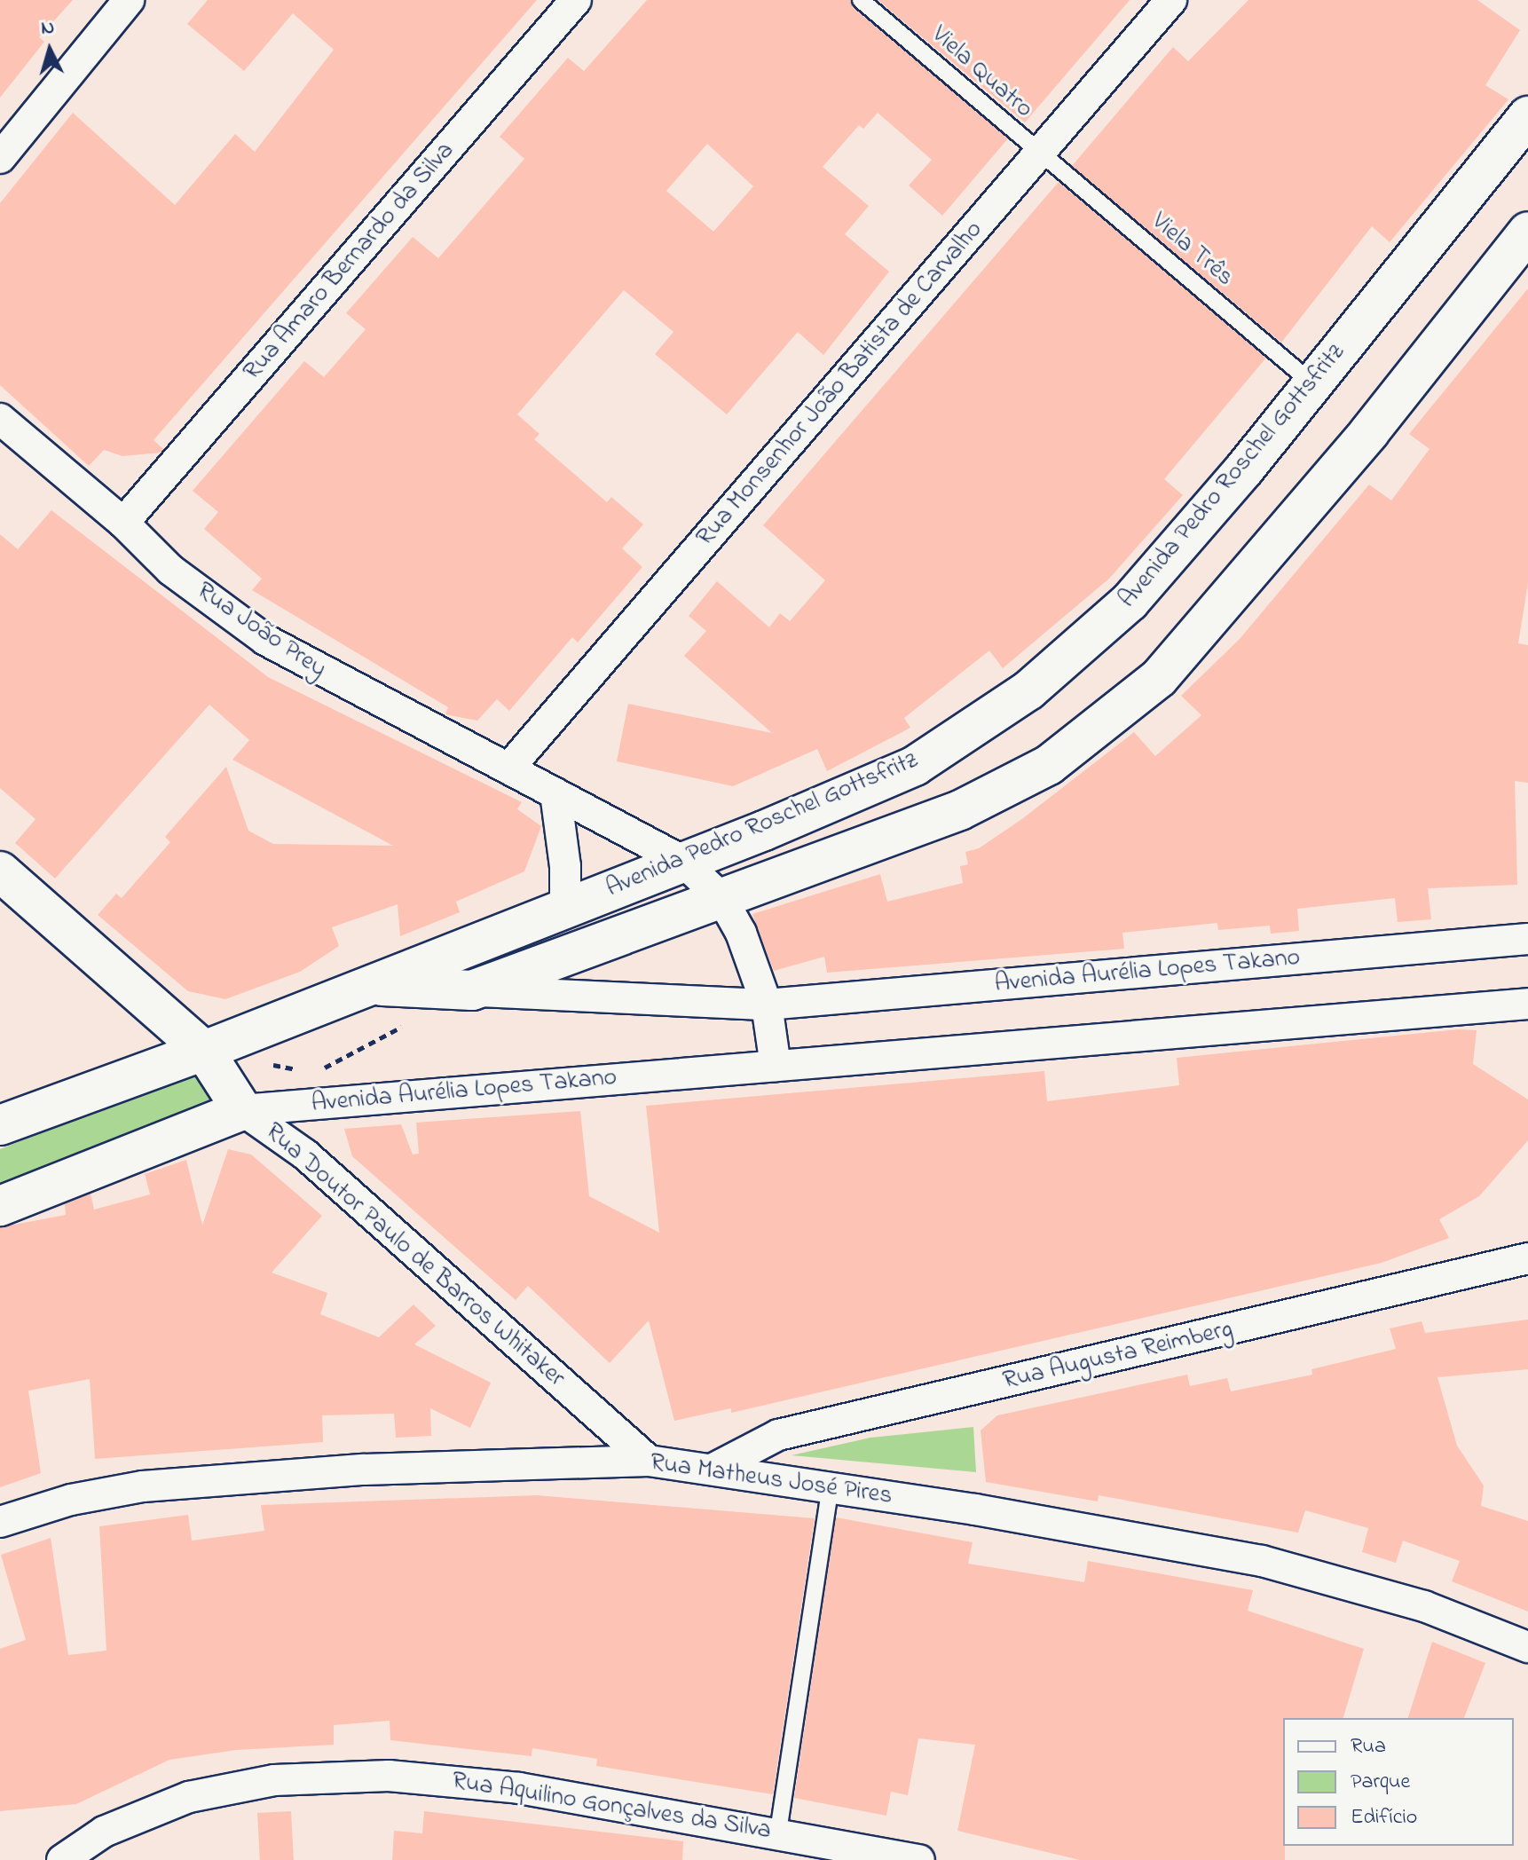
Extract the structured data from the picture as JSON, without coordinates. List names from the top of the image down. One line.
{"streets":{"street":["Rua Amaro Bernardo da Silva","Rua Monsenhor João Batista de Carvalho","Avenida Pedro Roschel Gottsfritz","Rua João Prey","Avenida Aurélia Lopes Takano","Rua Doutor Paulo de Barros Whitaker","Rua Augusta Reimberg","Rua Matheus José Pires","Rua Aquilino Gonçalves da Silva"],"lane":["Viela Quatro","Viela Três"]},"crossings":[["Viela Quatro","Viela Três"],["Viela Quatro","Rua Monsenhor João Batista de Carvalho"],["Viela Três","Rua Monsenhor João Batista de Carvalho"],["Viela Três","Avenida Pedro Roschel Gottsfritz"],["Rua Amaro Bernardo da Silva","Rua João Prey"],["Rua Monsenhor João Batista de Carvalho","Rua João Prey"],["Avenida Pedro Roschel Gottsfritz","Rua João Prey"],["Avenida Pedro Roschel Gottsfritz","Avenida Aurélia Lopes Takano"],["Rua João Prey","Avenida Aurélia Lopes Takano"],["Avenida Aurélia Lopes Takano","Rua Doutor Paulo de Barros Whitaker"],["Rua Doutor Paulo de Barros Whitaker","Rua Matheus José Pires"],["Rua Augusta Reimberg","Rua Matheus José Pires"]],"legend":["Rua","Parque","Edifício"],"north":"top"}
